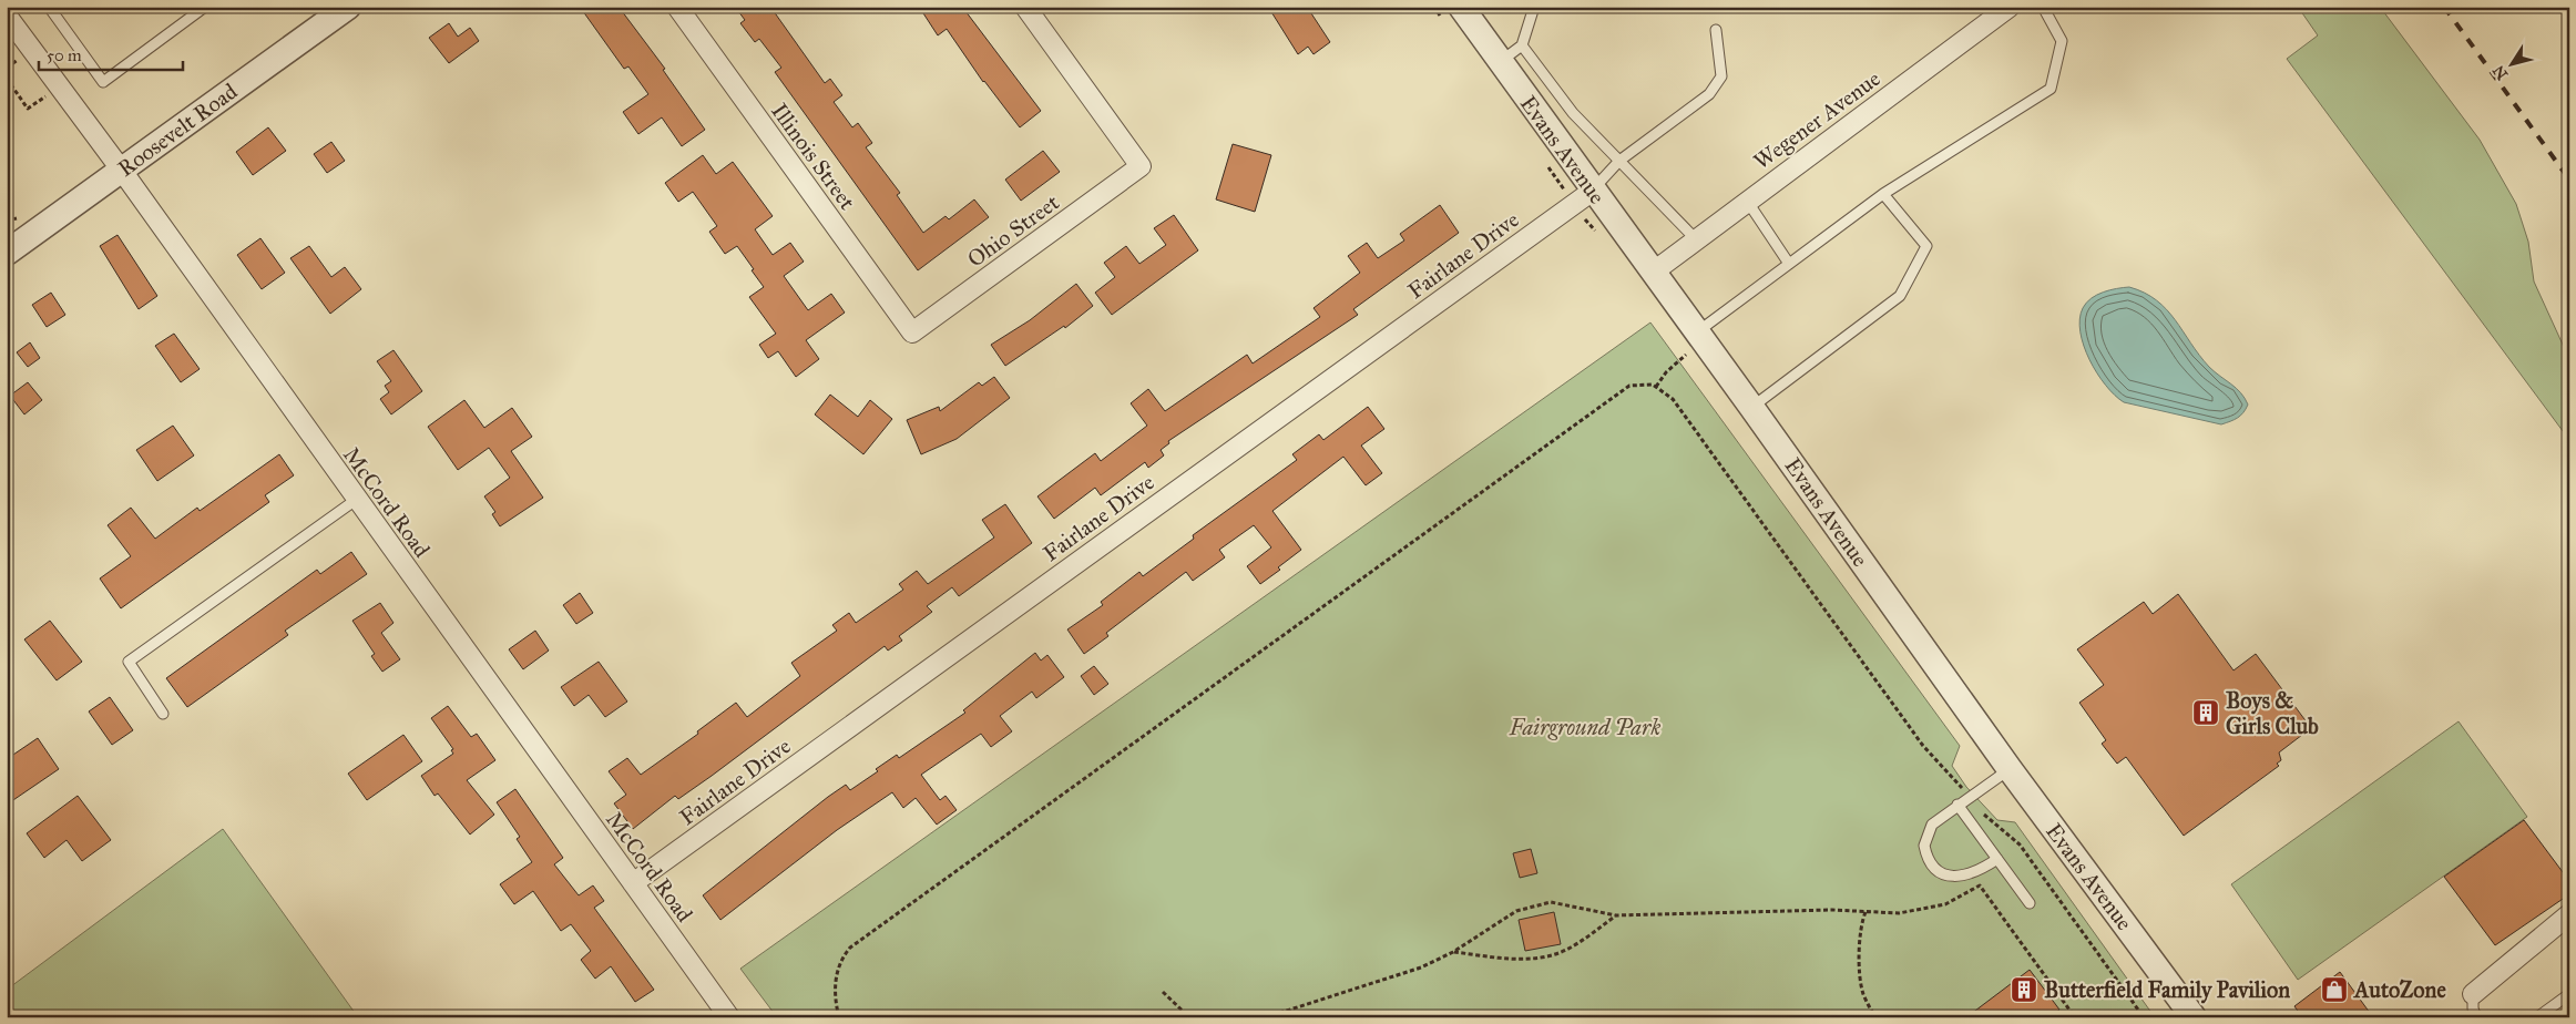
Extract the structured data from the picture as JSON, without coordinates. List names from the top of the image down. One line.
{"streets":{"street":["Wegener Avenue","Roosevelt Road","Evans Avenue","Illinois Street","Ohio Street","Fairlane Drive","McCord Road"]},"crossings":[["Wegener Avenue","Evans Avenue"],["Roosevelt Road","McCord Road"],["Evans Avenue","Fairlane Drive"],["Illinois Street","Ohio Street"],["Fairlane Drive","McCord Road"]],"parks":["Fairground Park"],"places":{"building":["Boys & Girls Club","Butterfield Family Pavilion"],"shop":["AutoZone"]},"scale_bar":"50 m","north":"bottom left"}
